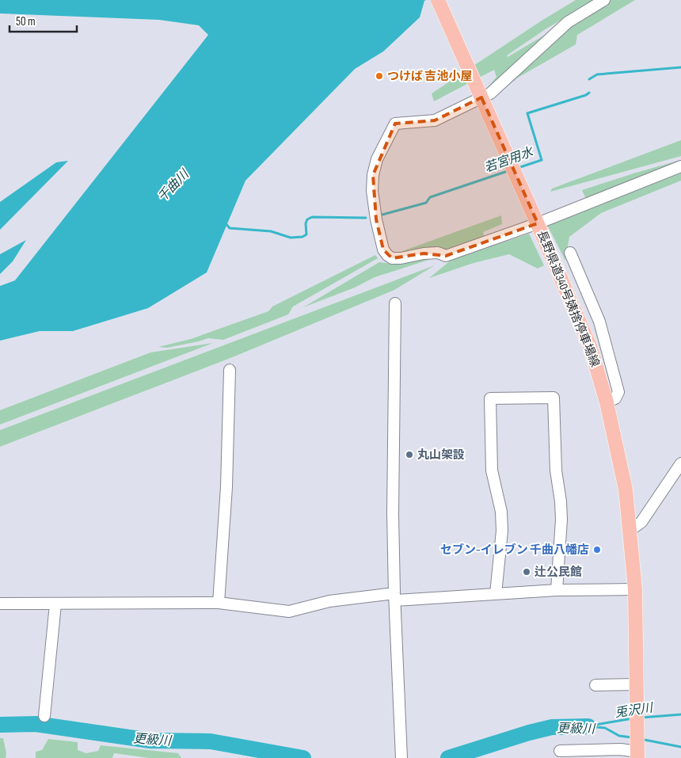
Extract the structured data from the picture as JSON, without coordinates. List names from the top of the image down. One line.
{"streets":{"main road":["長野県道340号姨捨停車場線"]},"water":["若宮用水","千曲川","兎沢川","更級川"],"places":["つけば 吉池小屋","丸山架設","セブン-イレブン 千曲八幡店","辻公民館"],"scale_bar":"50 m"}
